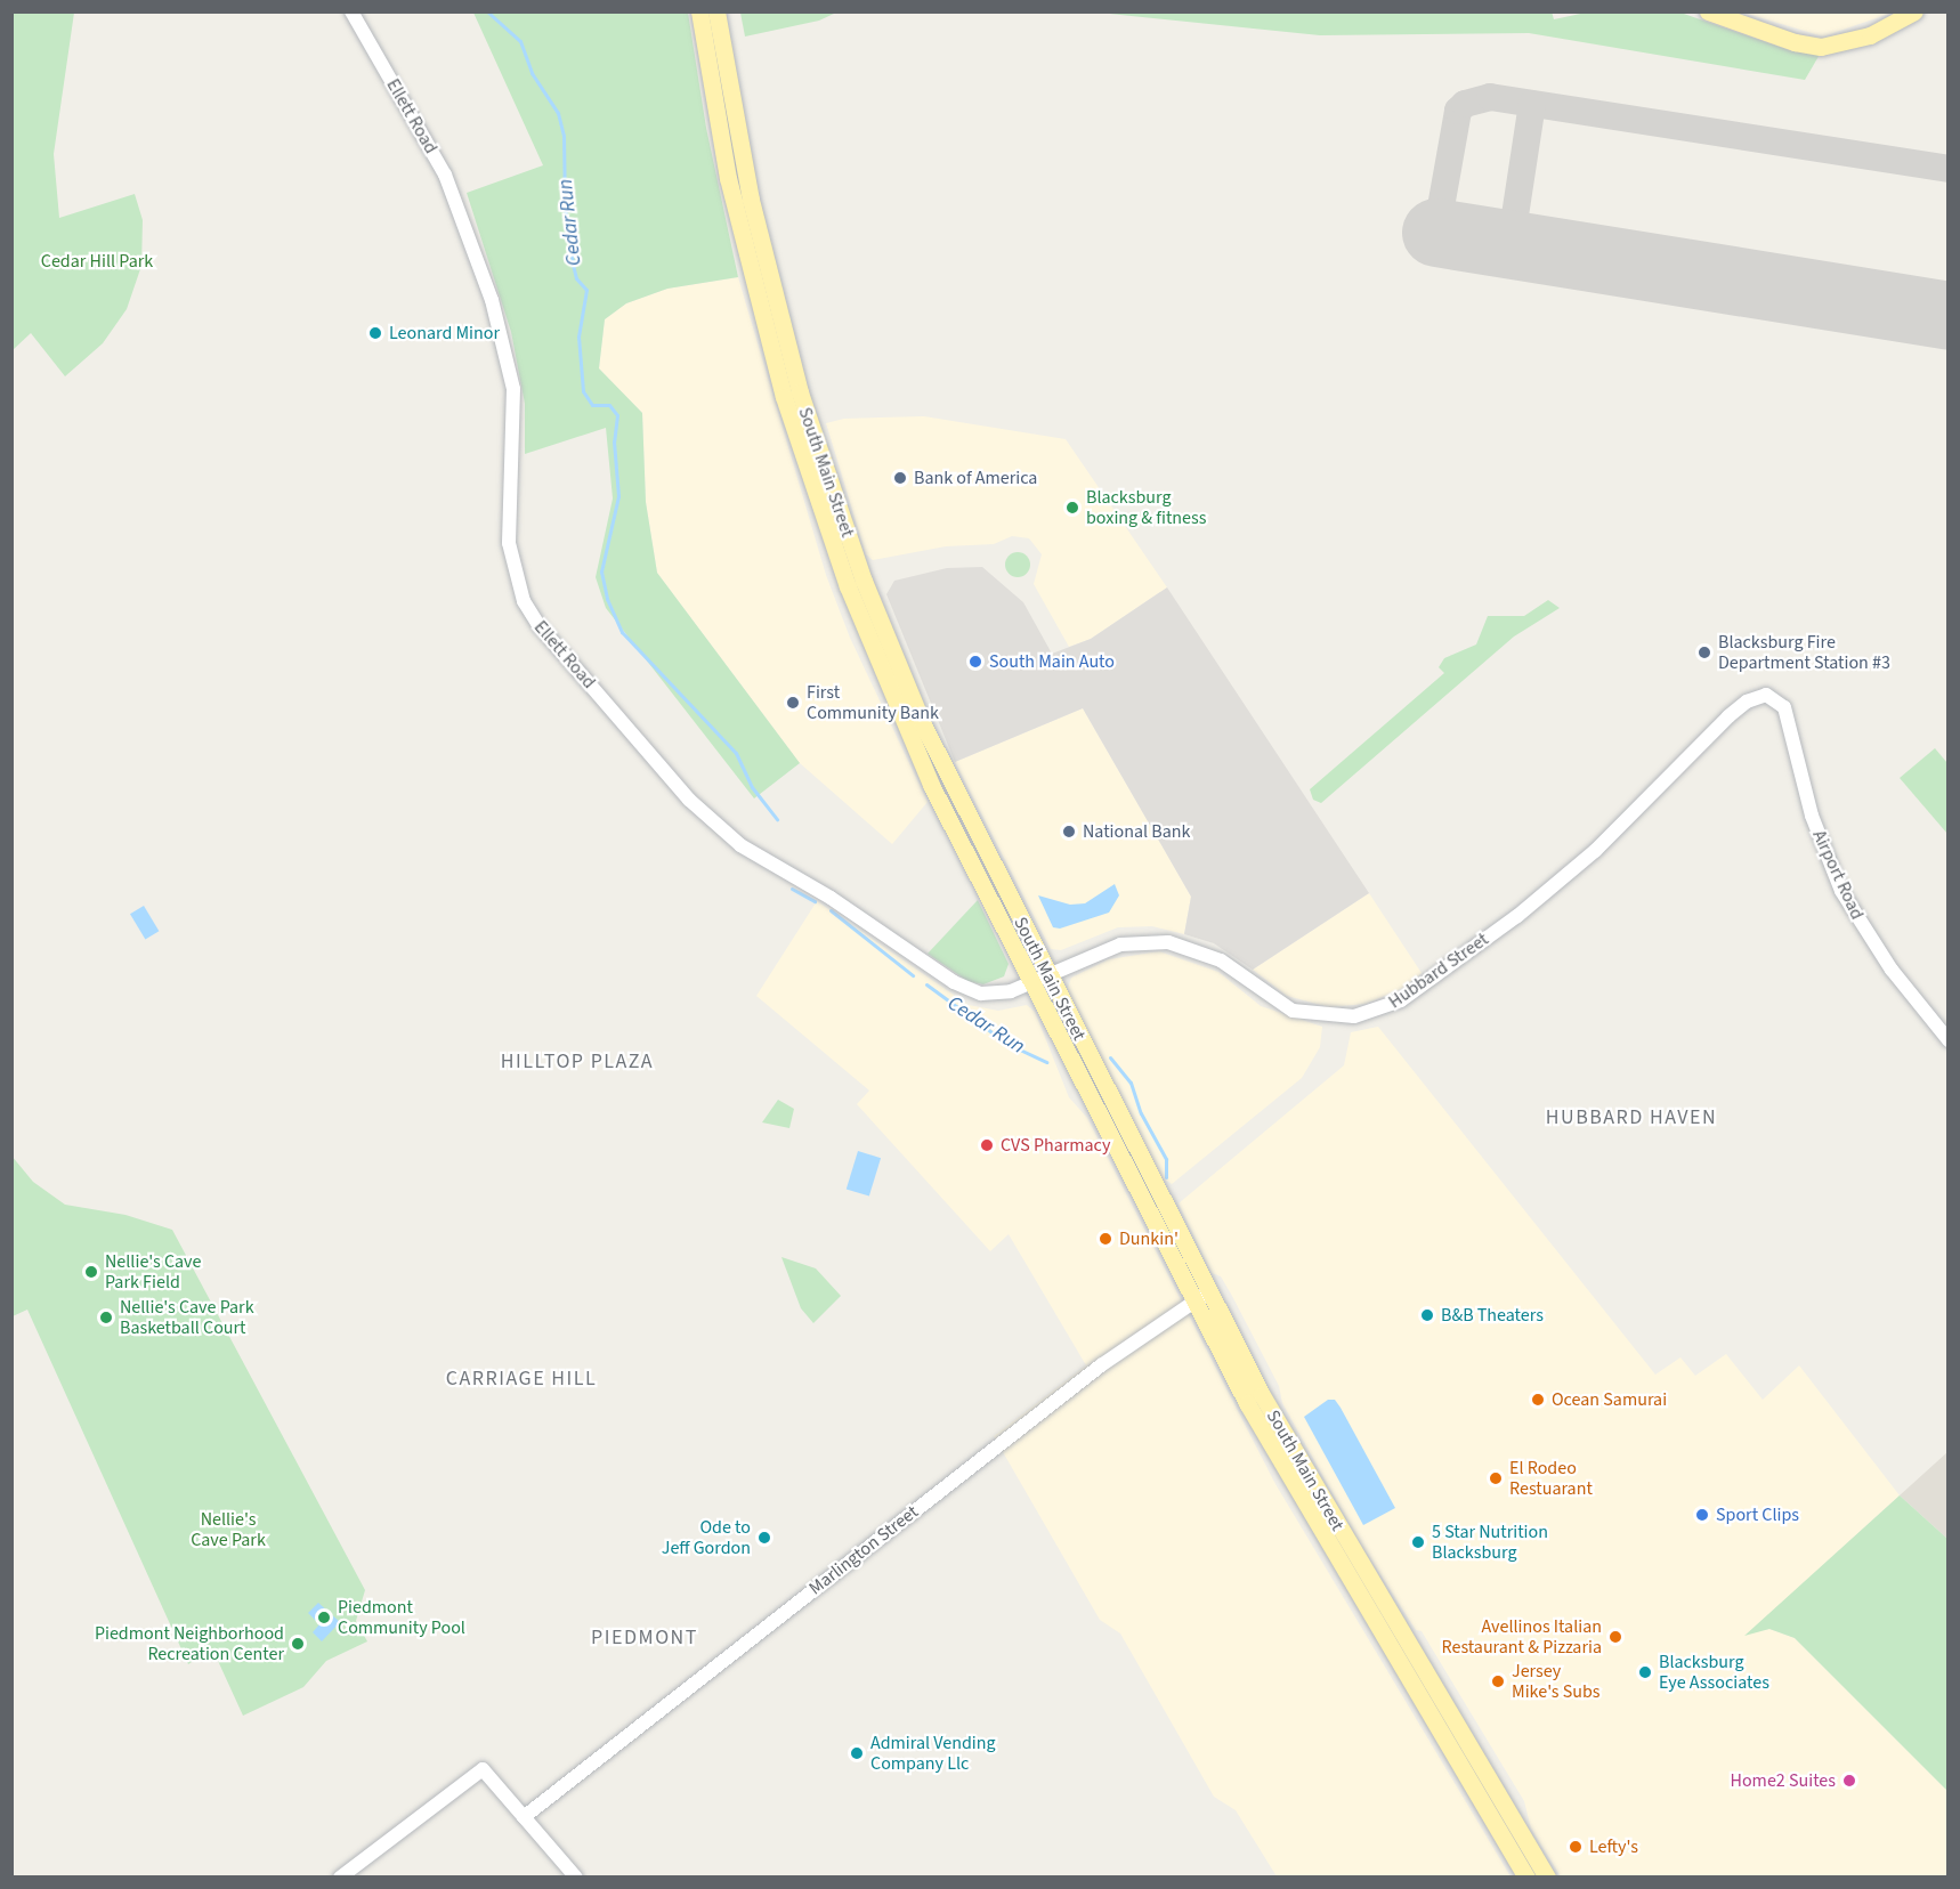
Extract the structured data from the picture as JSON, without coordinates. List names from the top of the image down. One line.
{"streets":{"main road":["South Main Street"],"street":["Ellett Road","Airport Road","Hubbard Street","Marlington Street"]},"crossings":[["Ellett Road","South Main Street"],["Ellett Road","Hubbard Street"],["South Main Street","Hubbard Street"],["South Main Street","Marlington Street"],["Airport Road","Hubbard Street"]],"districts":["HILLTOP PLAZA","HUBBARD HAVEN","CARRIAGE HILL","PIEDMONT"],"water":["Cedar Run"],"parks":["Cedar Hill Park","Nellie's Cave Park"],"places":["Leonard Minor","Bank of America","Blacksburg boxing & fitness","Blacksburg Fire Department Station #3","South Main Auto","First Community Bank","National Bank","CVS Pharmacy","Dunkin'","Nellie's Cave Park Field","B&B Theaters","Nellie's Cave Park Basketball Court","Ocean Samurai","El Rodeo Restuarant","Sport Clips","Ode to Jeff Gordon","5 Star Nutrition Blacksburg","Piedmont Community Pool","Avellinos Italian Restaurant & Pizzaria","Piedmont Neighborhood Recreation Center","Blacksburg Eye Associates","Jersey Mike's Subs","Admiral Vending Company Llc","Home2 Suites","Lefty's"]}
